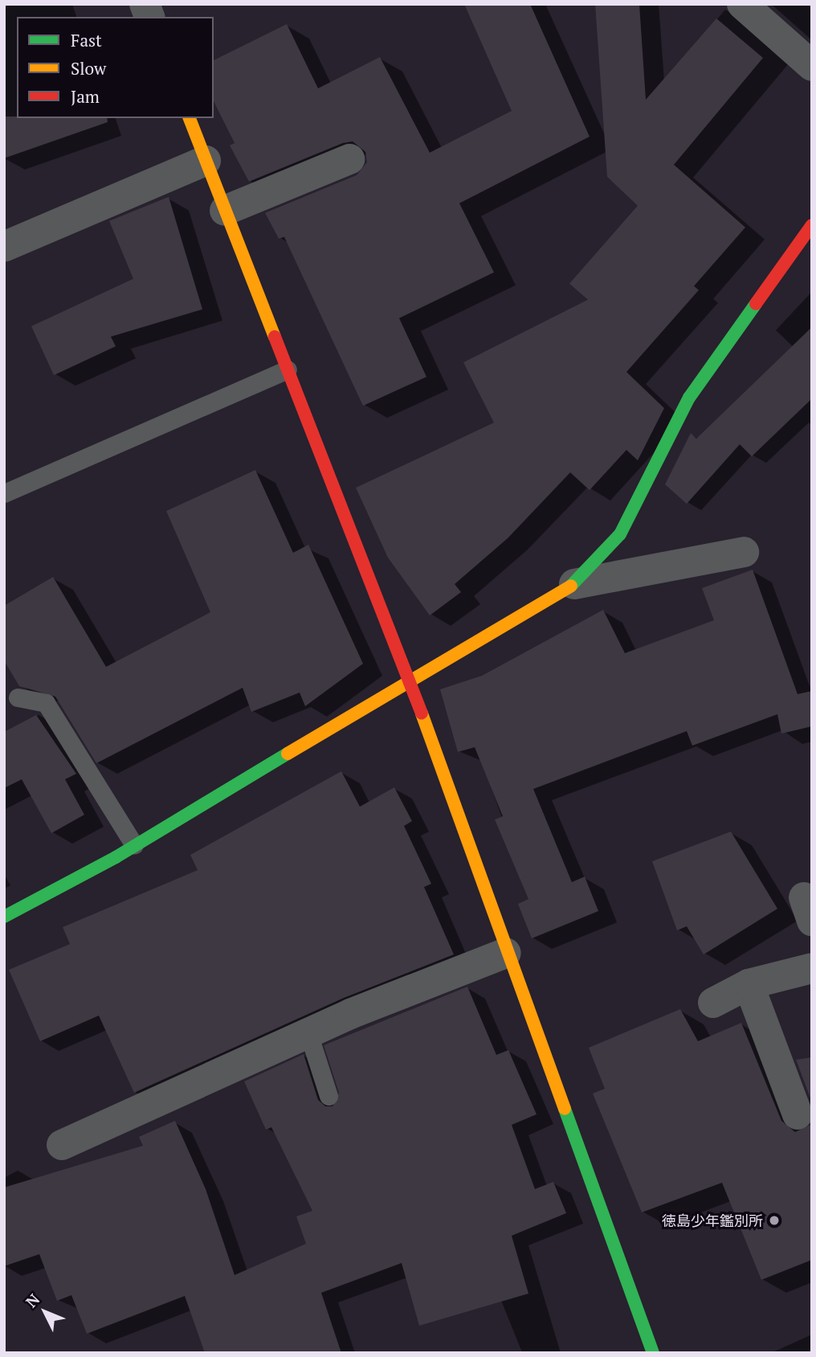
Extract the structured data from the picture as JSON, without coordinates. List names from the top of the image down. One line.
{"places":["徳島少年鑑別所"],"legend":["Fast","Slow","Jam"],"north":"top left"}
